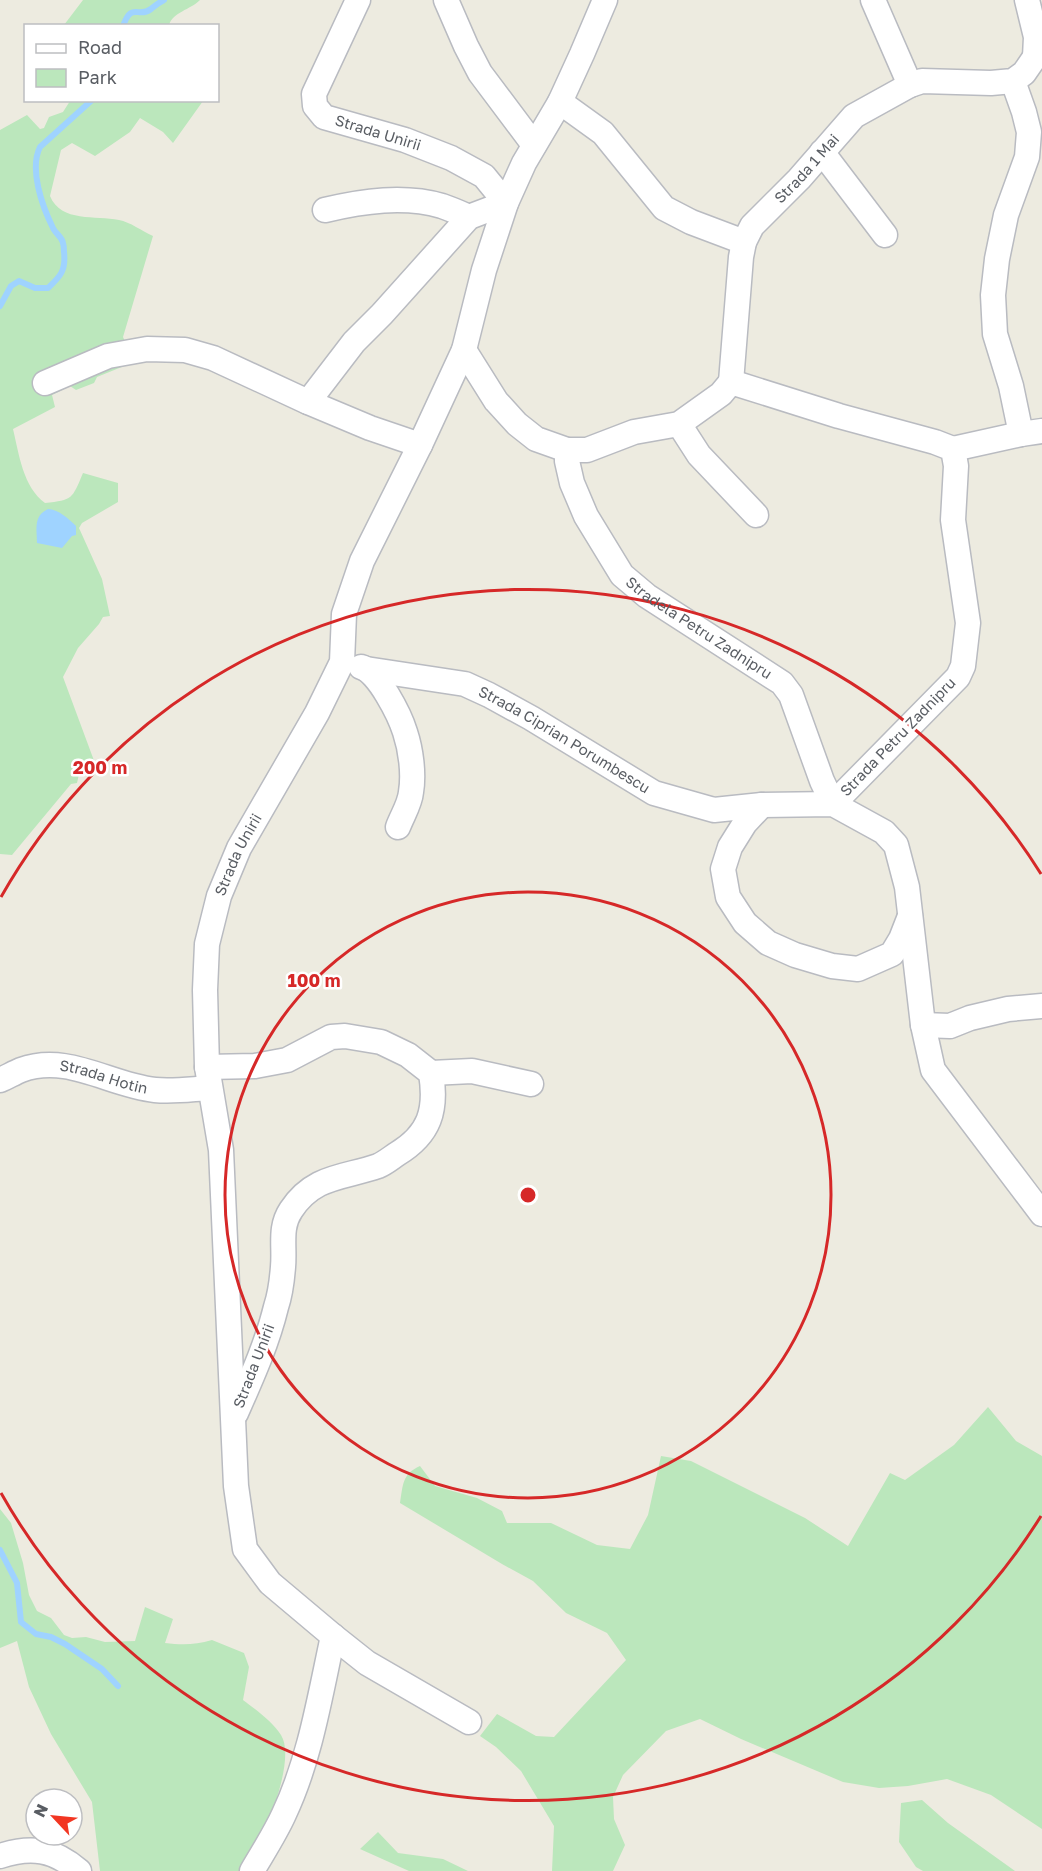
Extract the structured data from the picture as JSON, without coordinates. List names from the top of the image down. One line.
{"streets":{"street":["Strada Unirii","Strada 1 Mai","Stradela Petru Zadnipru","Strada Petru Zadnipru","Strada Ciprian Porumbescu","Strada Hotin"]},"crossings":[["Strada Unirii","Strada Hotin"],["Stradela Petru Zadnipru","Strada Petru Zadnipru"],["Stradela Petru Zadnipru","Strada Ciprian Porumbescu"],["Strada Petru Zadnipru","Strada Ciprian Porumbescu"]],"legend":["Road","Park"],"north":"top left","rings":["200 m","100 m"]}
